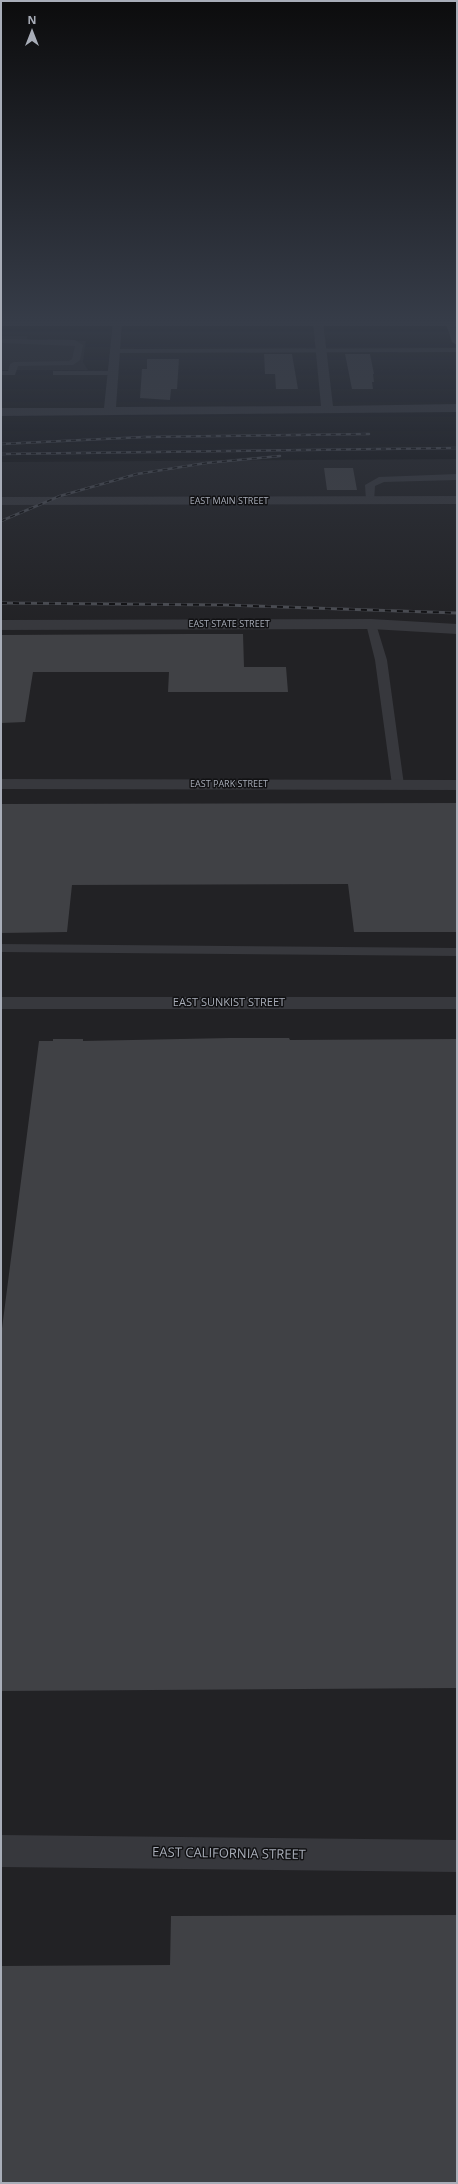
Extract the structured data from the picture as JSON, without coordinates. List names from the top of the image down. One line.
{"streets":{"street":["EAST MAIN STREET","EAST STATE STREET","EAST PARK STREET","EAST SUNKIST STREET","EAST CALIFORNIA STREET"]},"north":"top"}
